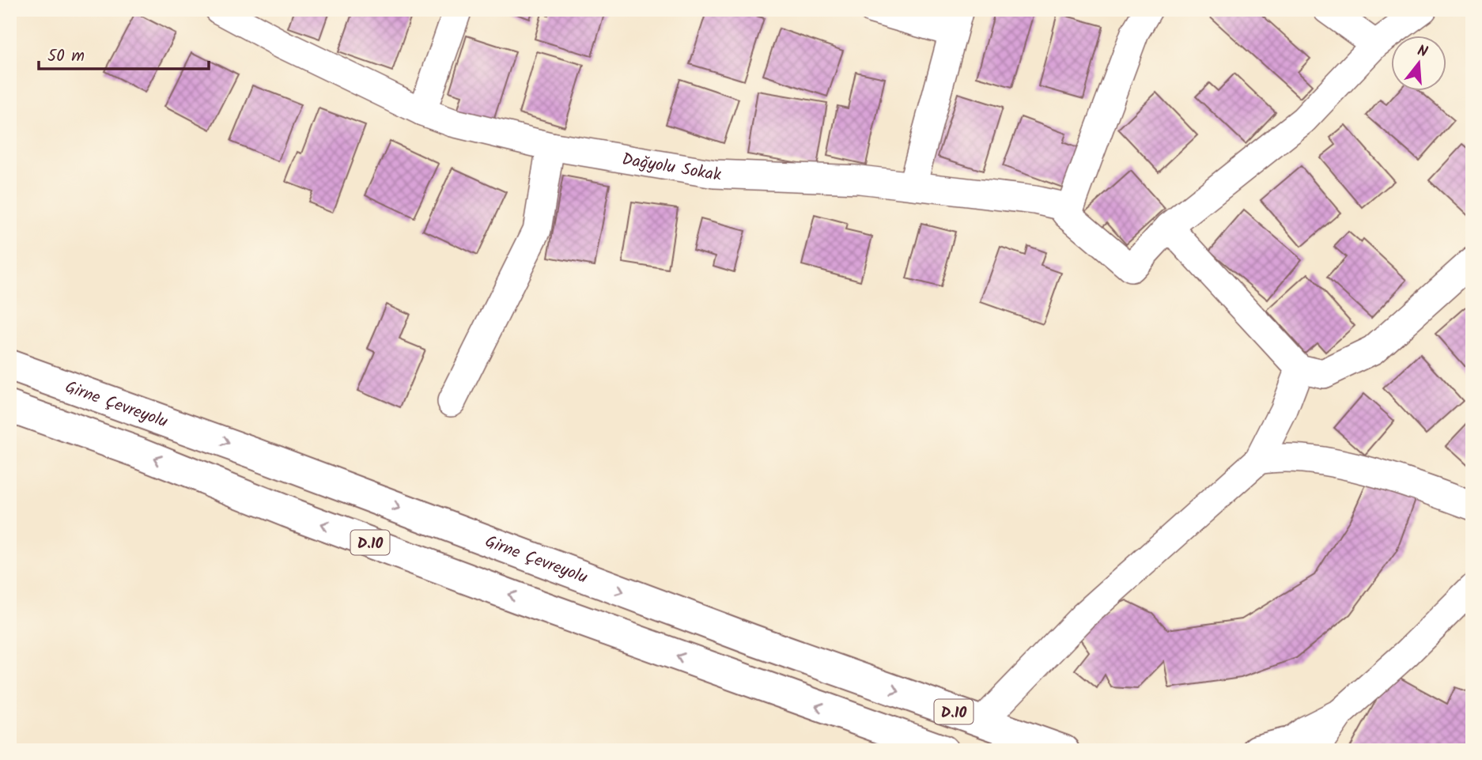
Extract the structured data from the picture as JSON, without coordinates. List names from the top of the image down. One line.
{"streets":{"highway":["Girne Çevreyolu","D.10"],"street":["Dağyolu Sokak"]},"scale_bar":"50 m","north":"top"}
